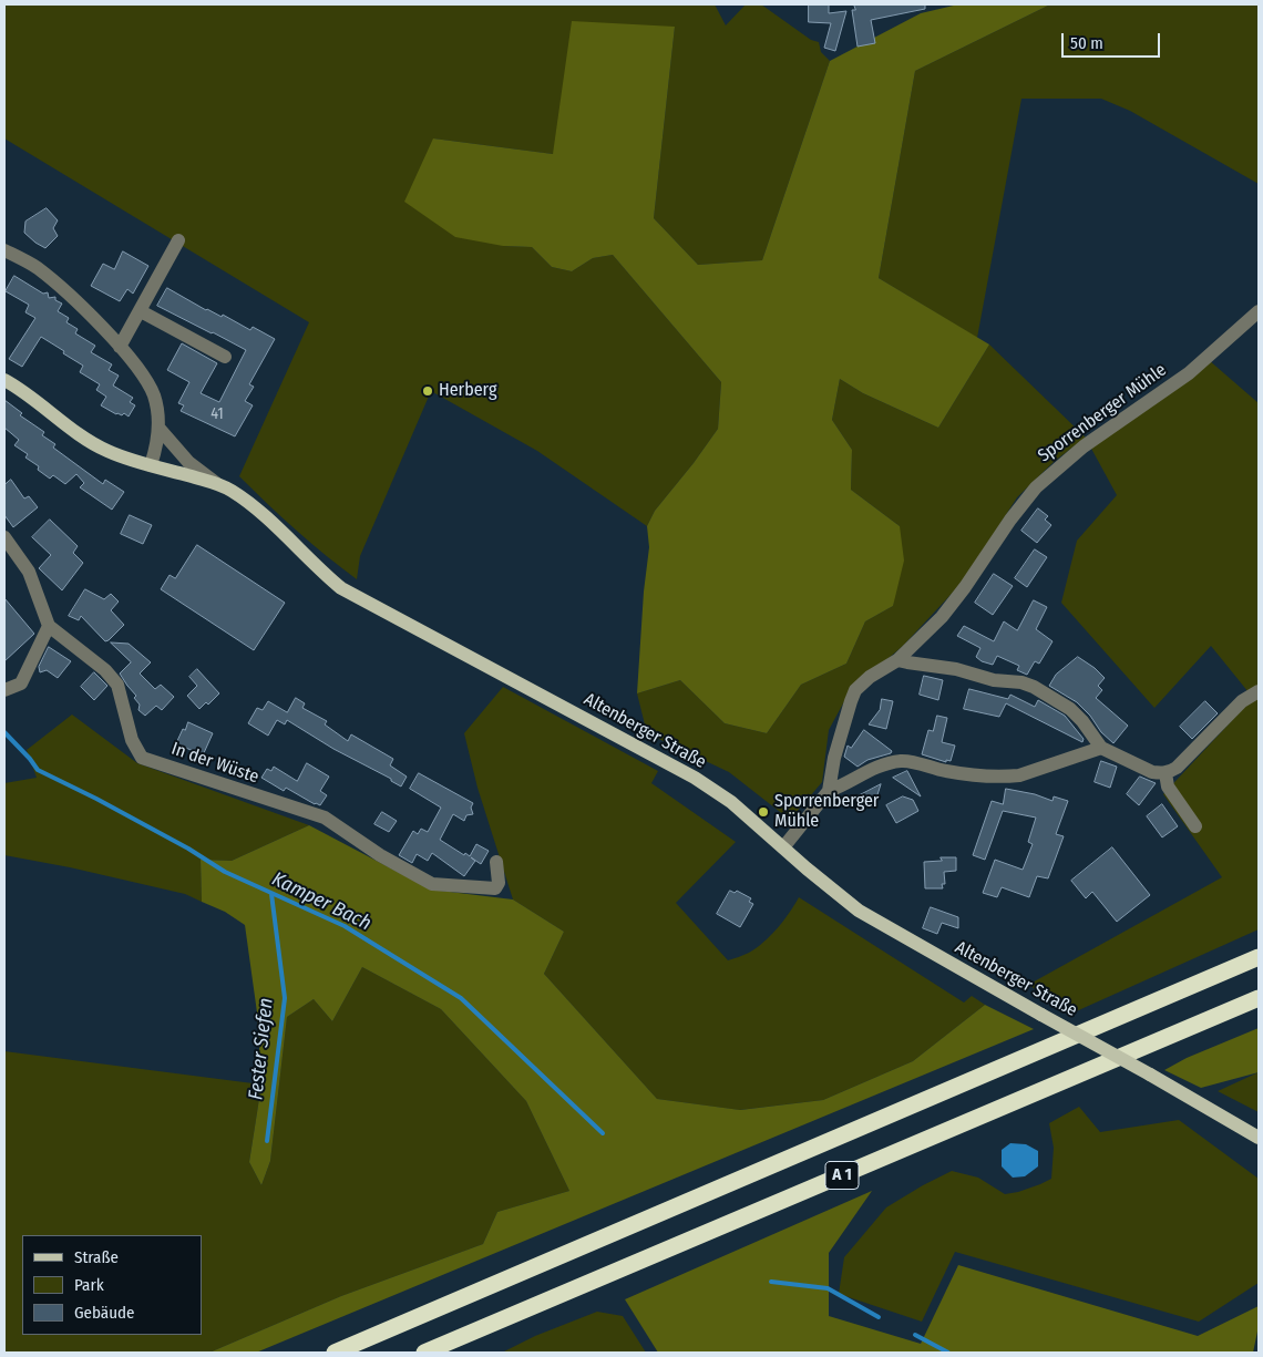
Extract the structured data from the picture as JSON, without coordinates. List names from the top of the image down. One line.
{"streets":{"highway":["A 1"],"main road":["Altenberger Straße"],"street":["Sporrenberger Mühle","In der Wüste"]},"crossings":[["Sporrenberger Mühle","Altenberger Straße"]],"water":["Kamper Bach","Fester Siefen"],"places":["Herberg","Sporrenberger Mühle"],"house_numbers":["41"],"legend":["Straße","Park","Gebäude"],"scale_bar":"50 m"}
